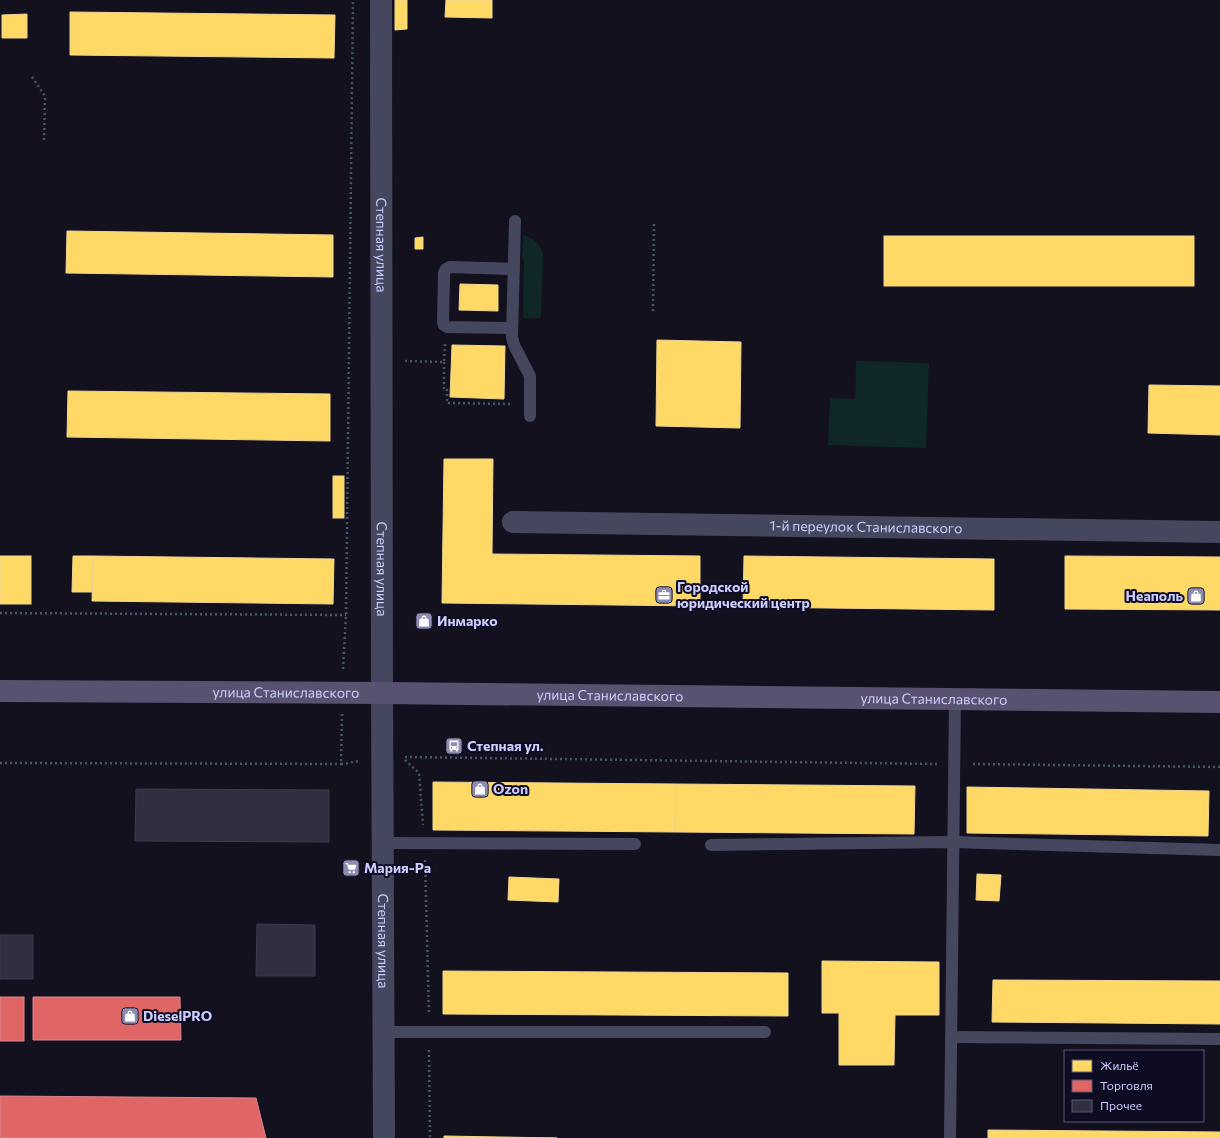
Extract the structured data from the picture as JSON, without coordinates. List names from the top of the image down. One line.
{"streets":{"main road":["улица Станиславского"],"street":["Степная улица","1-й переулок Станиславского"]},"crossings":[["Степная улица","улица Станиславского"]],"places":{"office":["Городской юридический центр"],"shop":["Неаполь","Инмарко","Ozon","DieselPRO"],"bus stop":["Степная ул."],"supermarket":["Мария-Ра"]},"legend":["Жильё","Торговля","Прочее"]}
